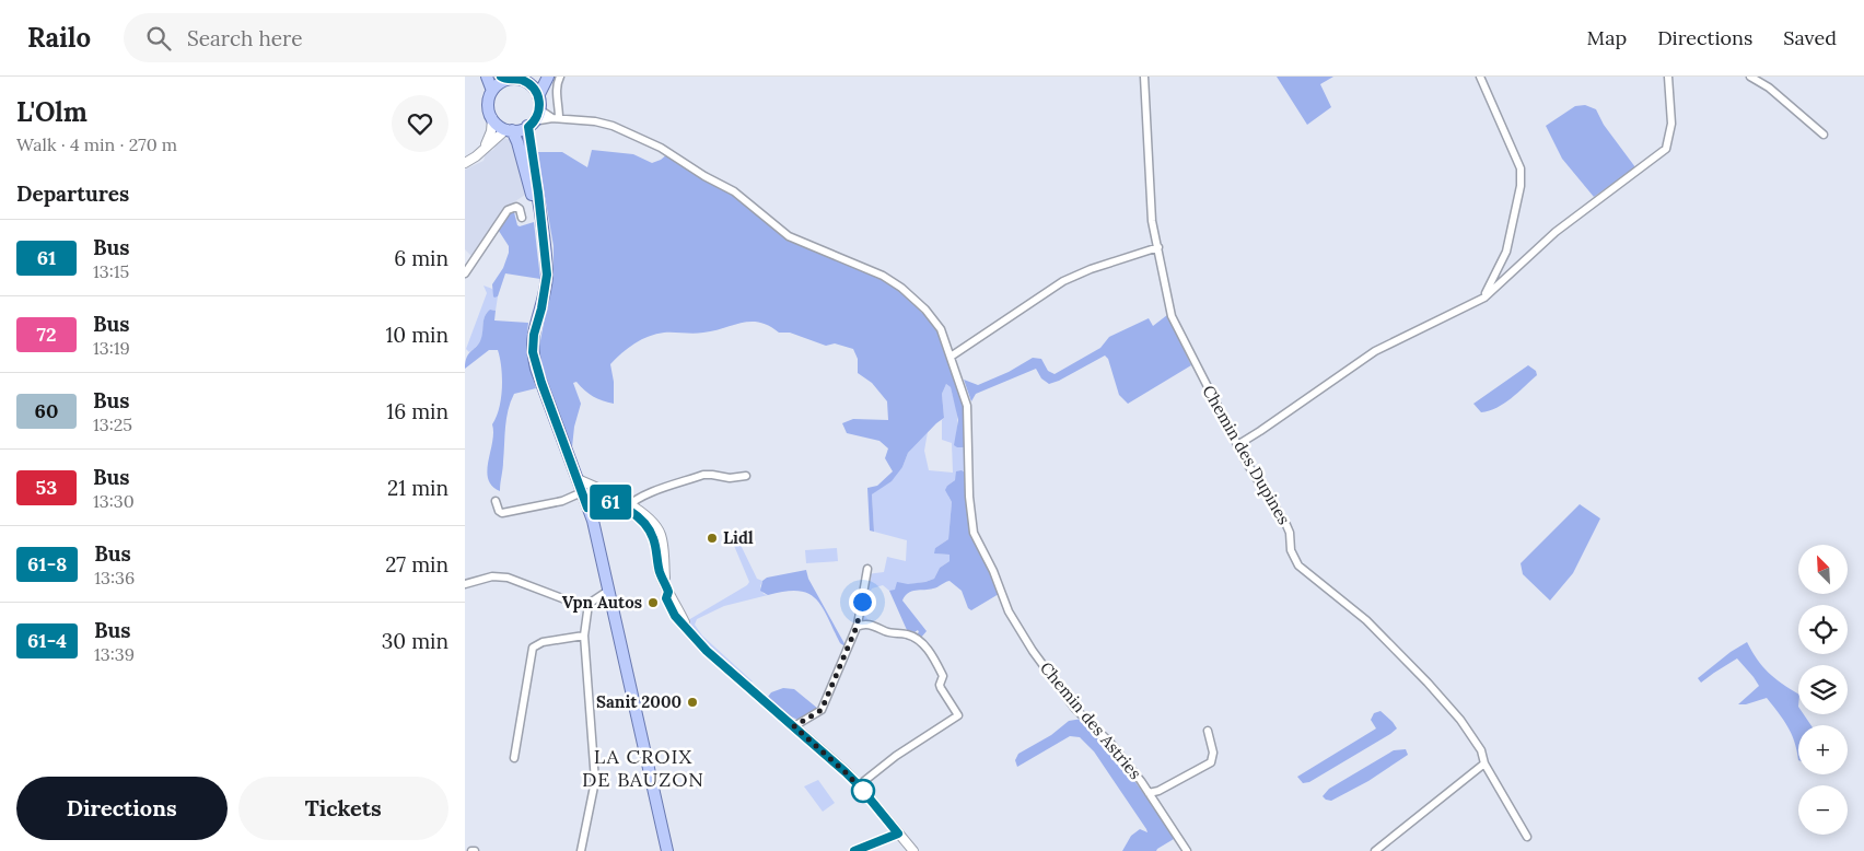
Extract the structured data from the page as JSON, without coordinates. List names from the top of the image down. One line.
{"streets":{"street":["Chemin des Dupines","Chemin des Astries"]},"districts":["LA CROIX DE BAUZON"],"places":["Lidl","Vpn Autos","Sanit 2000"],"lines":["bus line 61"],"north":"top left","page":{"header":"Railo","search":"Search here","nav":["Map","Directions","Saved"],"heading":[["L'Olm","Walk · 4 min · 270 m"],"Departures"],"on_map":"61","list":[{"mark":"61","name":"Bus","note":"13:15","value":"6 min"},{"mark":"72","name":"Bus","note":"13:19","value":"10 min"},{"mark":"60","name":"Bus","note":"13:25","value":"16 min"},{"mark":"53","name":"Bus","note":"13:30","value":"21 min"},{"mark":"61-8","name":"Bus","note":"13:36","value":"27 min"},{"mark":"61-4","name":"Bus","note":"13:39","value":"30 min"}],"map_buttons":["+","−"],"buttons":["Directions","Tickets"]}}
